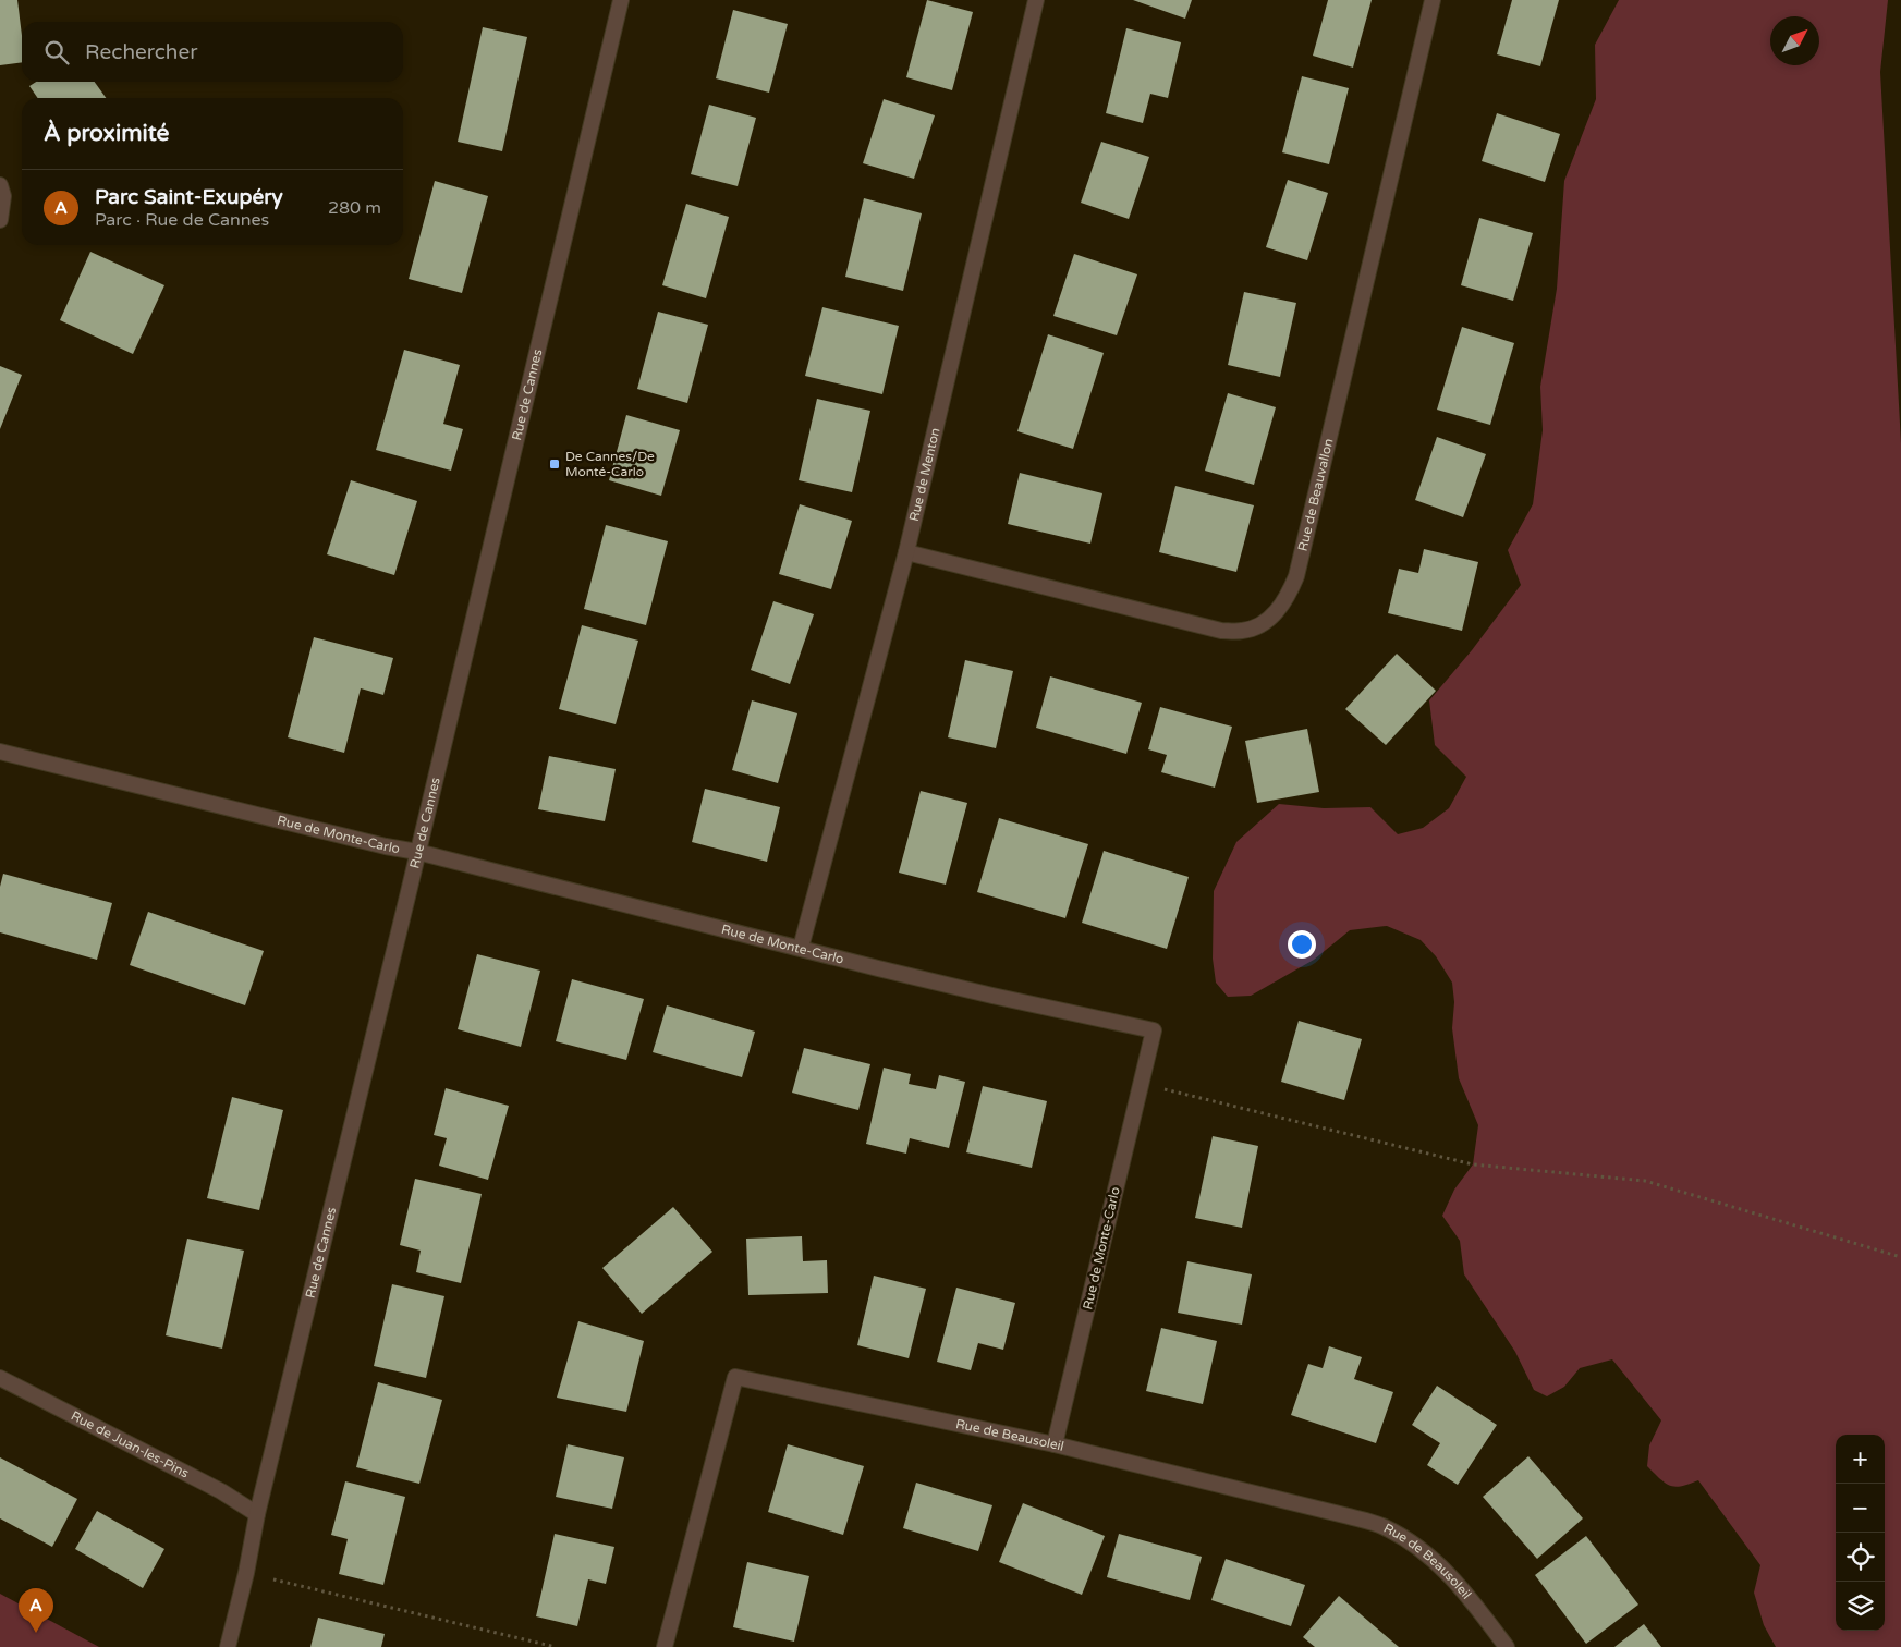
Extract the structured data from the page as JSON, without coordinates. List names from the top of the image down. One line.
{"streets":{"street":["Rue de Cannes","Rue de Menton","Rue de Beauvallon","Rue de Monte-Carlo","Rue de Beausoleil","Rue de Juan-les-Pins"]},"crossings":[["Rue de Cannes","Rue de Monte-Carlo"],["Rue de Cannes","Rue de Juan-les-Pins"],["Rue de Menton","Rue de Beauvallon"],["Rue de Menton","Rue de Monte-Carlo"],["Rue de Monte-Carlo","Rue de Beausoleil"]],"places":{"transit":["De Cannes/De Monté-Carlo"]},"north":"top right","page":{"search":"Rechercher","heading":"À proximité","list":[{"mark":"A","name":"Parc Saint-Exupéry","note":"Parc · Rue de Cannes","value":"280 m"}],"map_buttons":["+","−"],"pins":"A"}}
